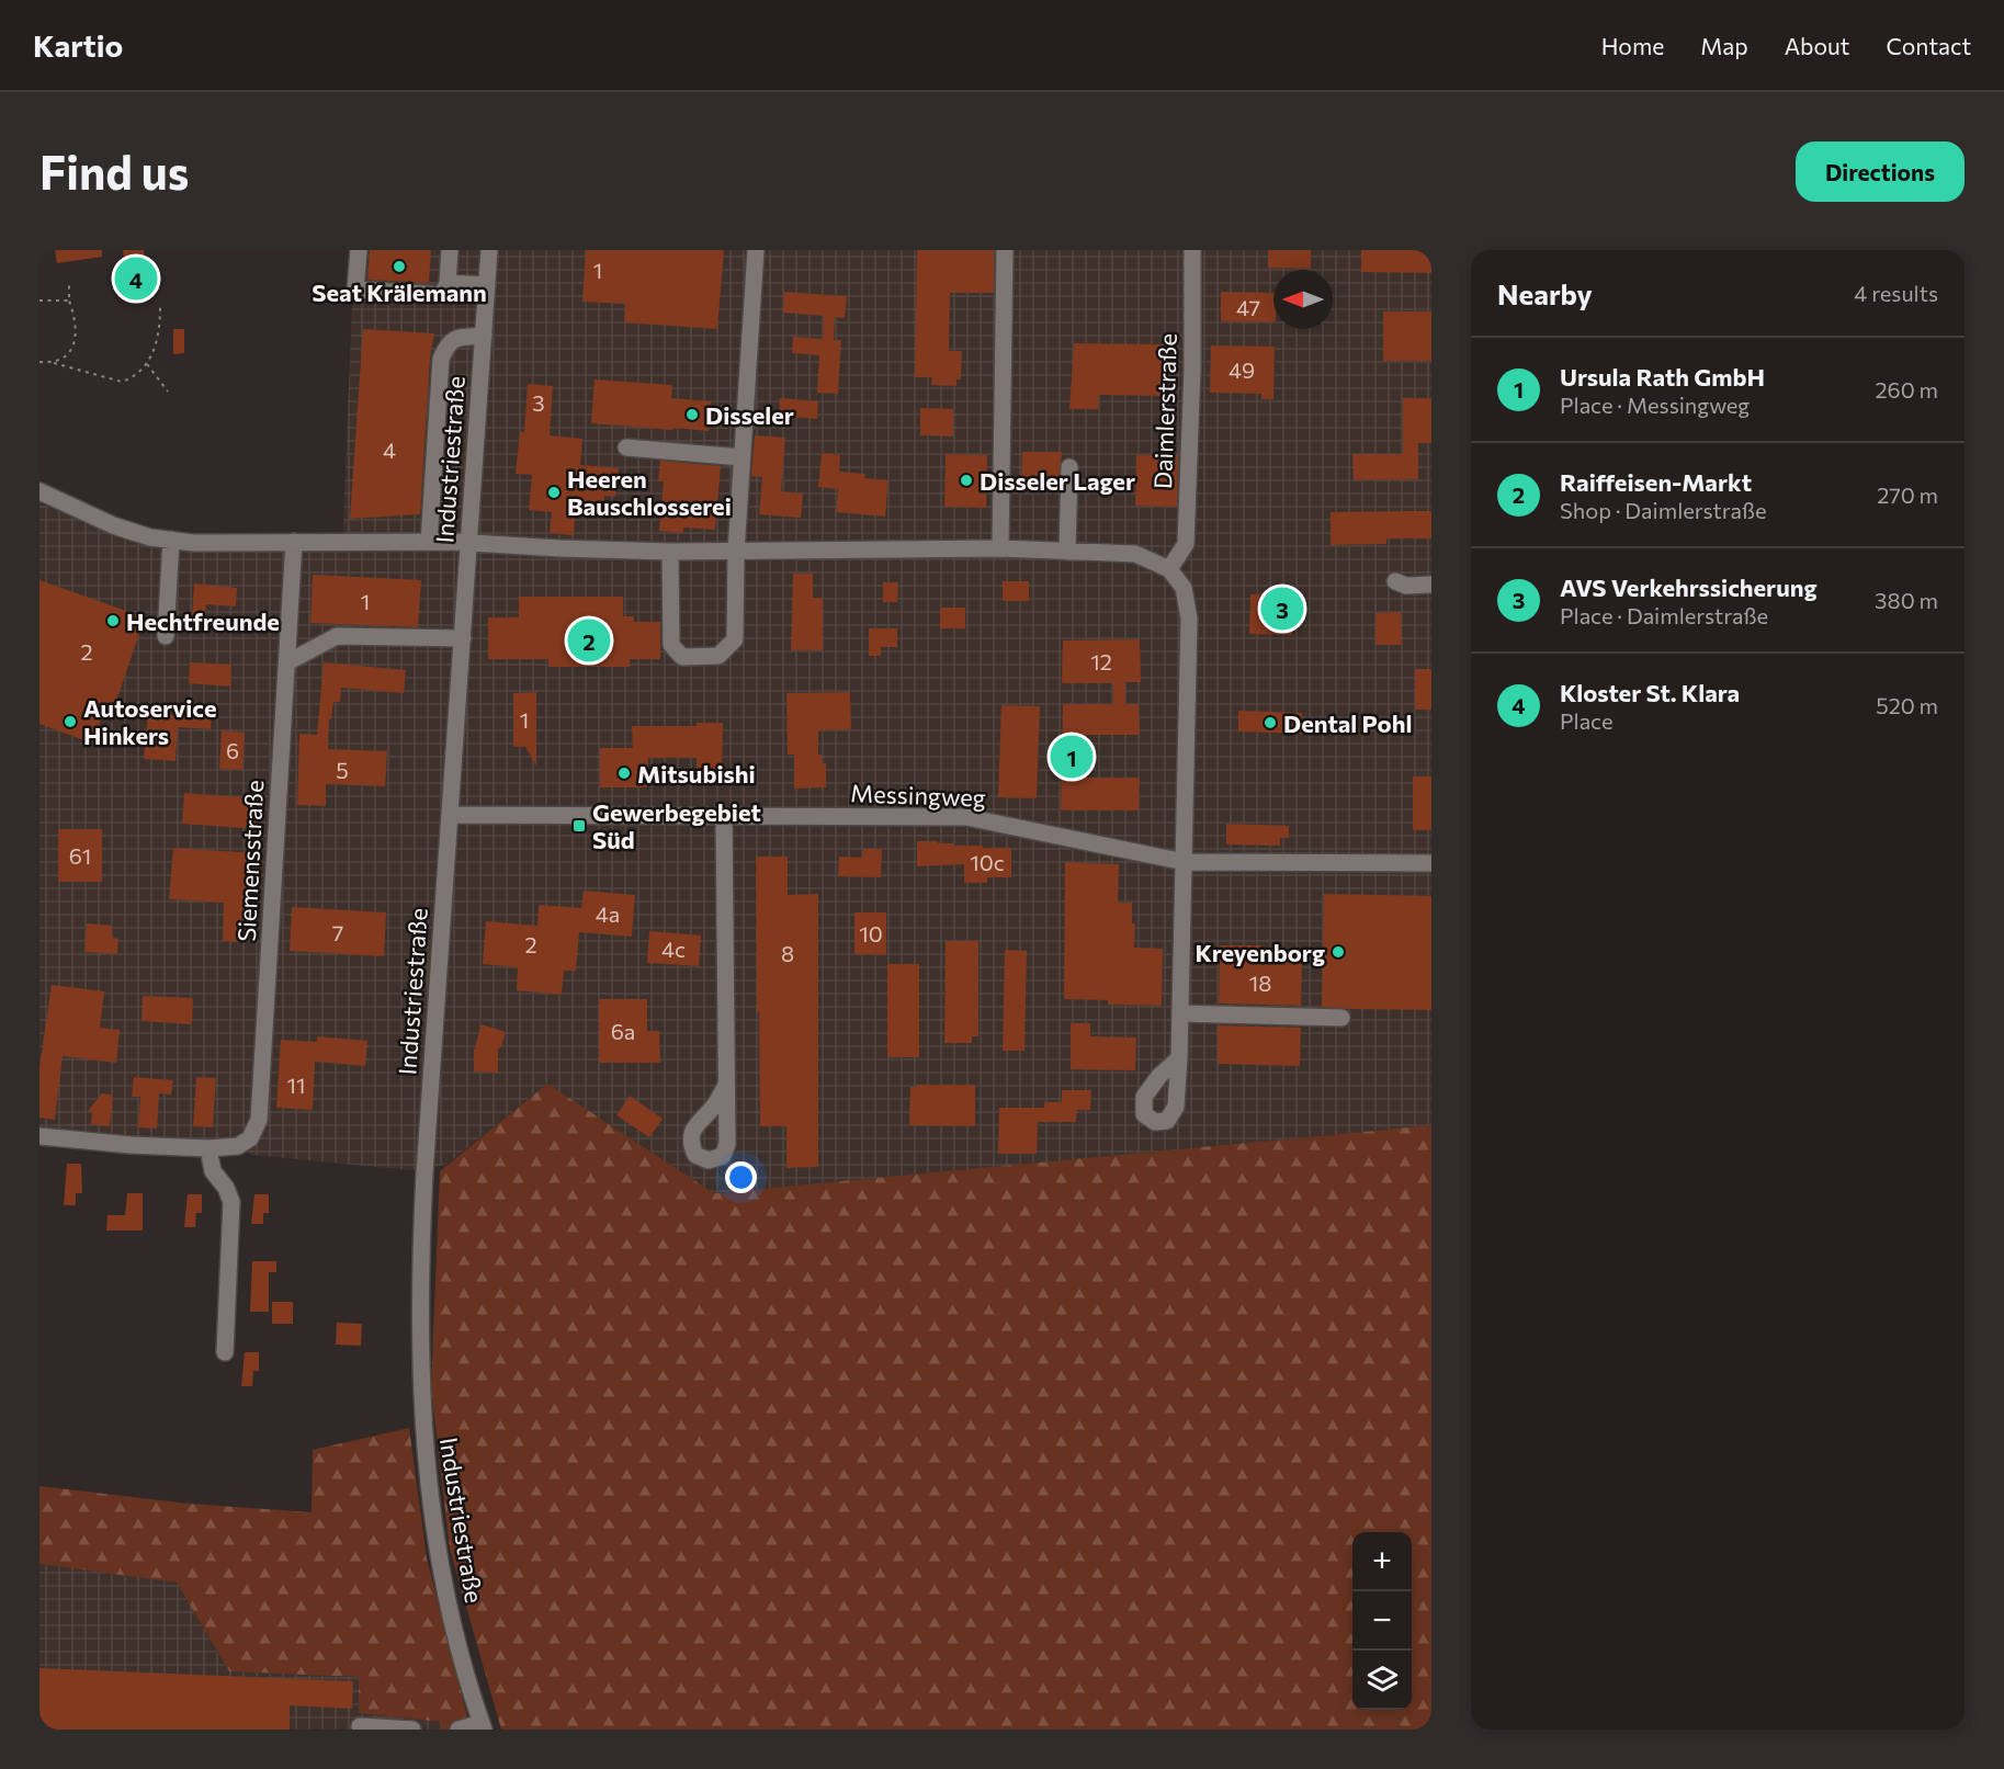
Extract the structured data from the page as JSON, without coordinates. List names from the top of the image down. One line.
{"streets":{"street":["Daimlerstraße","Industriestraße","Messingweg","Siemensstraße"]},"crossings":[["Industriestraße","Messingweg"]],"places":{"other":["Seat Krälemann","Disseler","Disseler Lager","Heeren Bauschlosserei","Hechtfreunde","Autoservice Hinkers","Dental Pohl","Mitsubishi","Kreyenborg"],"transit":["Gewerbegebiet Süd"]},"house_numbers":["1","47","49","3","4","1","2","12","1","6","5","61","10c","4a","7","10","2","4c","8","18","6a","11"],"north":"left","page":{"header":"Kartio","nav":["Home","Map","About","Contact"],"buttons":"Directions","title":"Find us","heading":["Nearby","4 results"],"pins":["4","3","2","1"],"list":[{"mark":"1","name":"Ursula Rath GmbH","note":"Place · Messingweg","value":"260 m"},{"mark":"2","name":"Raiffeisen-Markt","note":"Shop · Daimlerstraße","value":"270 m"},{"mark":"3","name":"AVS Verkehrssicherung","note":"Place · Daimlerstraße","value":"380 m"},{"mark":"4","name":"Kloster St. Klara","note":"Place","value":"520 m"}],"map_buttons":["+","−"]}}
